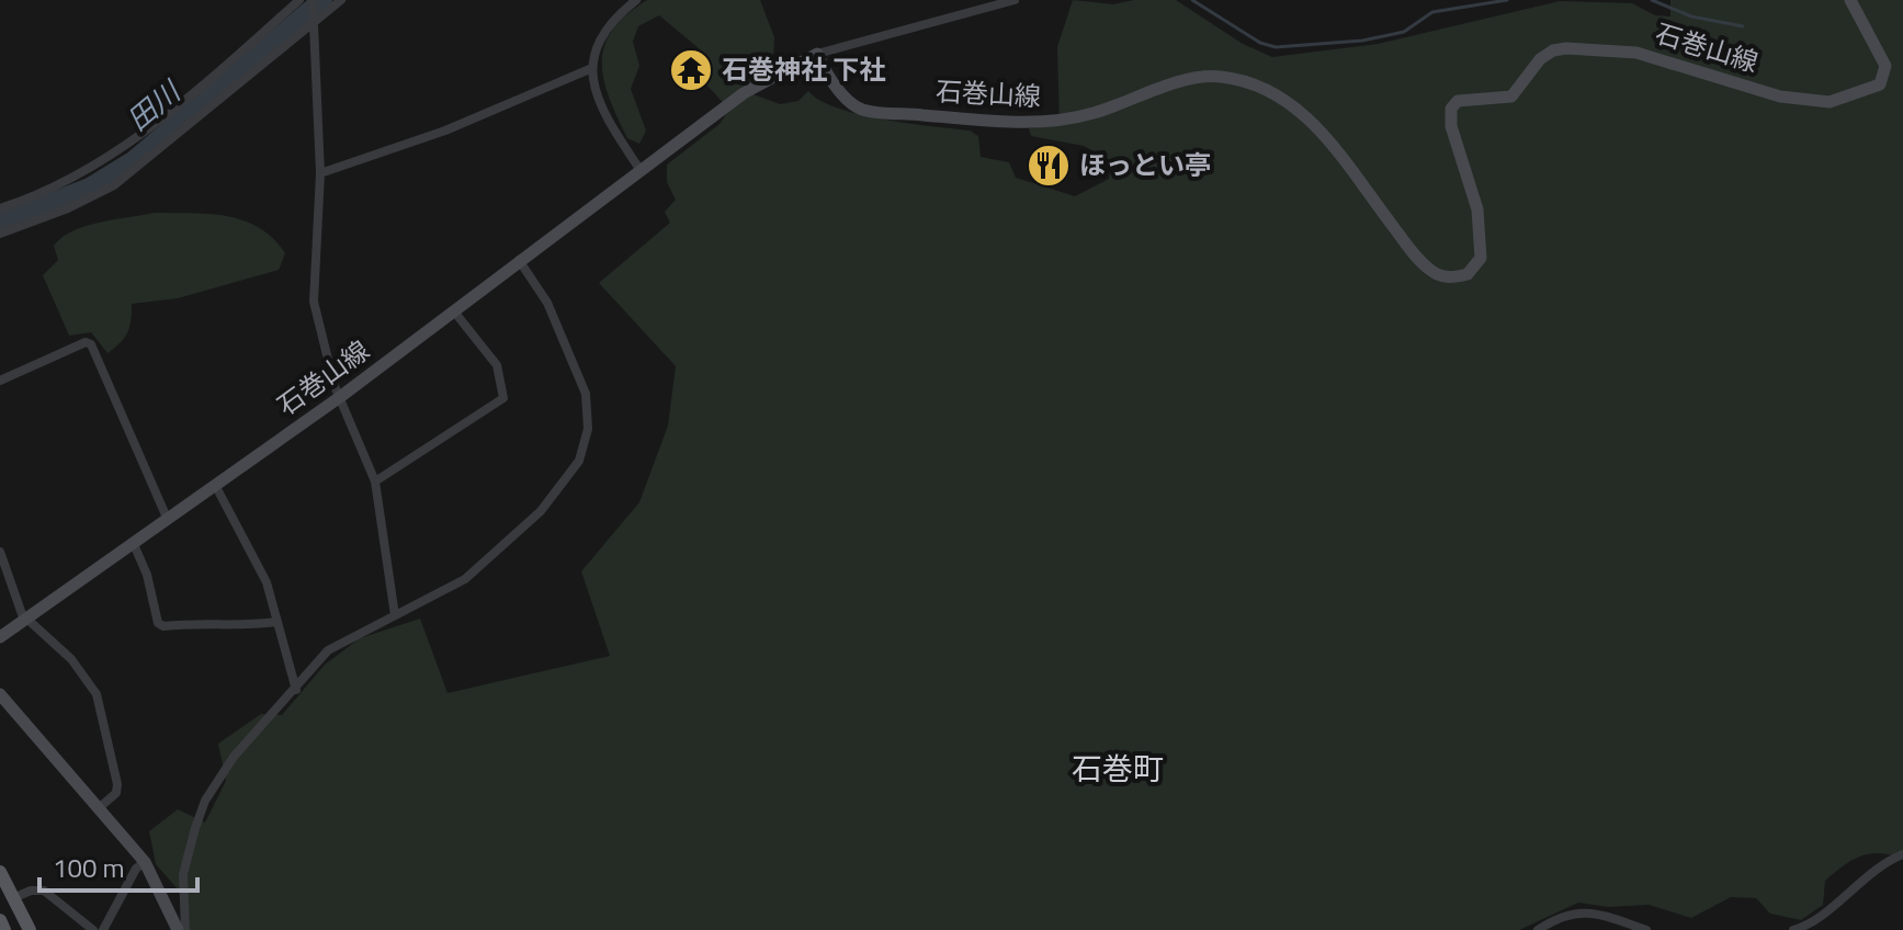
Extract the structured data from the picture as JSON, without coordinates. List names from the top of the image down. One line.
{"streets":{"main road":["石巻山線"]},"districts":["石巻町"],"water":["田川"],"places":{"temple":["石巻神社 下社"],"restaurant":["ほっとい亭"]},"scale_bar":"100 m"}
